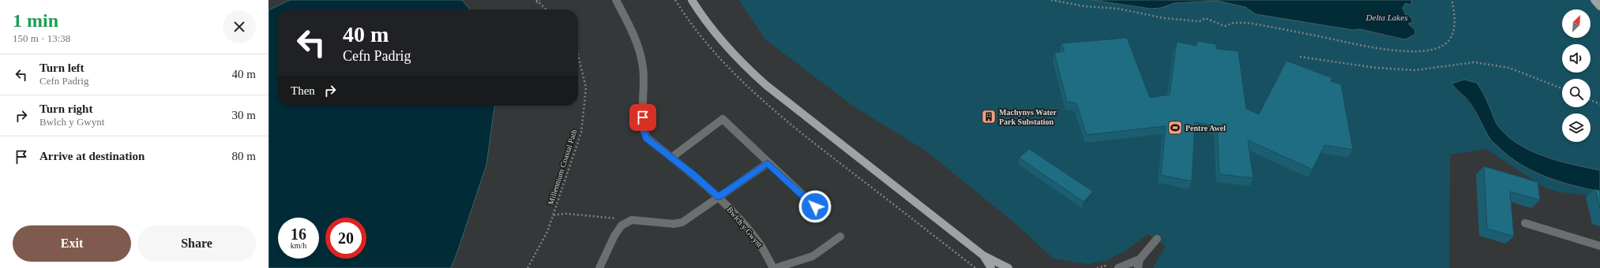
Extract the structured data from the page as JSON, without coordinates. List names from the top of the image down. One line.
{"streets":{"street":["Bwlch y Gwynt"],"path":["Millennium Coastal Path"]},"water":["Delta Lakes"],"places":{"building":["Machynys Water Park Substation"],"sports":["Pentre Awel"]},"north":"top right","page":{"heading":["1 min","150 m · 13:38"],"turn":["40 m","Cefn Padrig"],"list":[{"name":"Turn left","note":"Cefn Padrig","value":"40 m"},{"name":"Turn right","note":"Bwlch y Gwynt","value":"30 m"},{"name":"Arrive at destination","value":"80 m"}],"then":"Then","speed":"16 km/h","limit":"20","buttons":["Exit","Share"]}}
